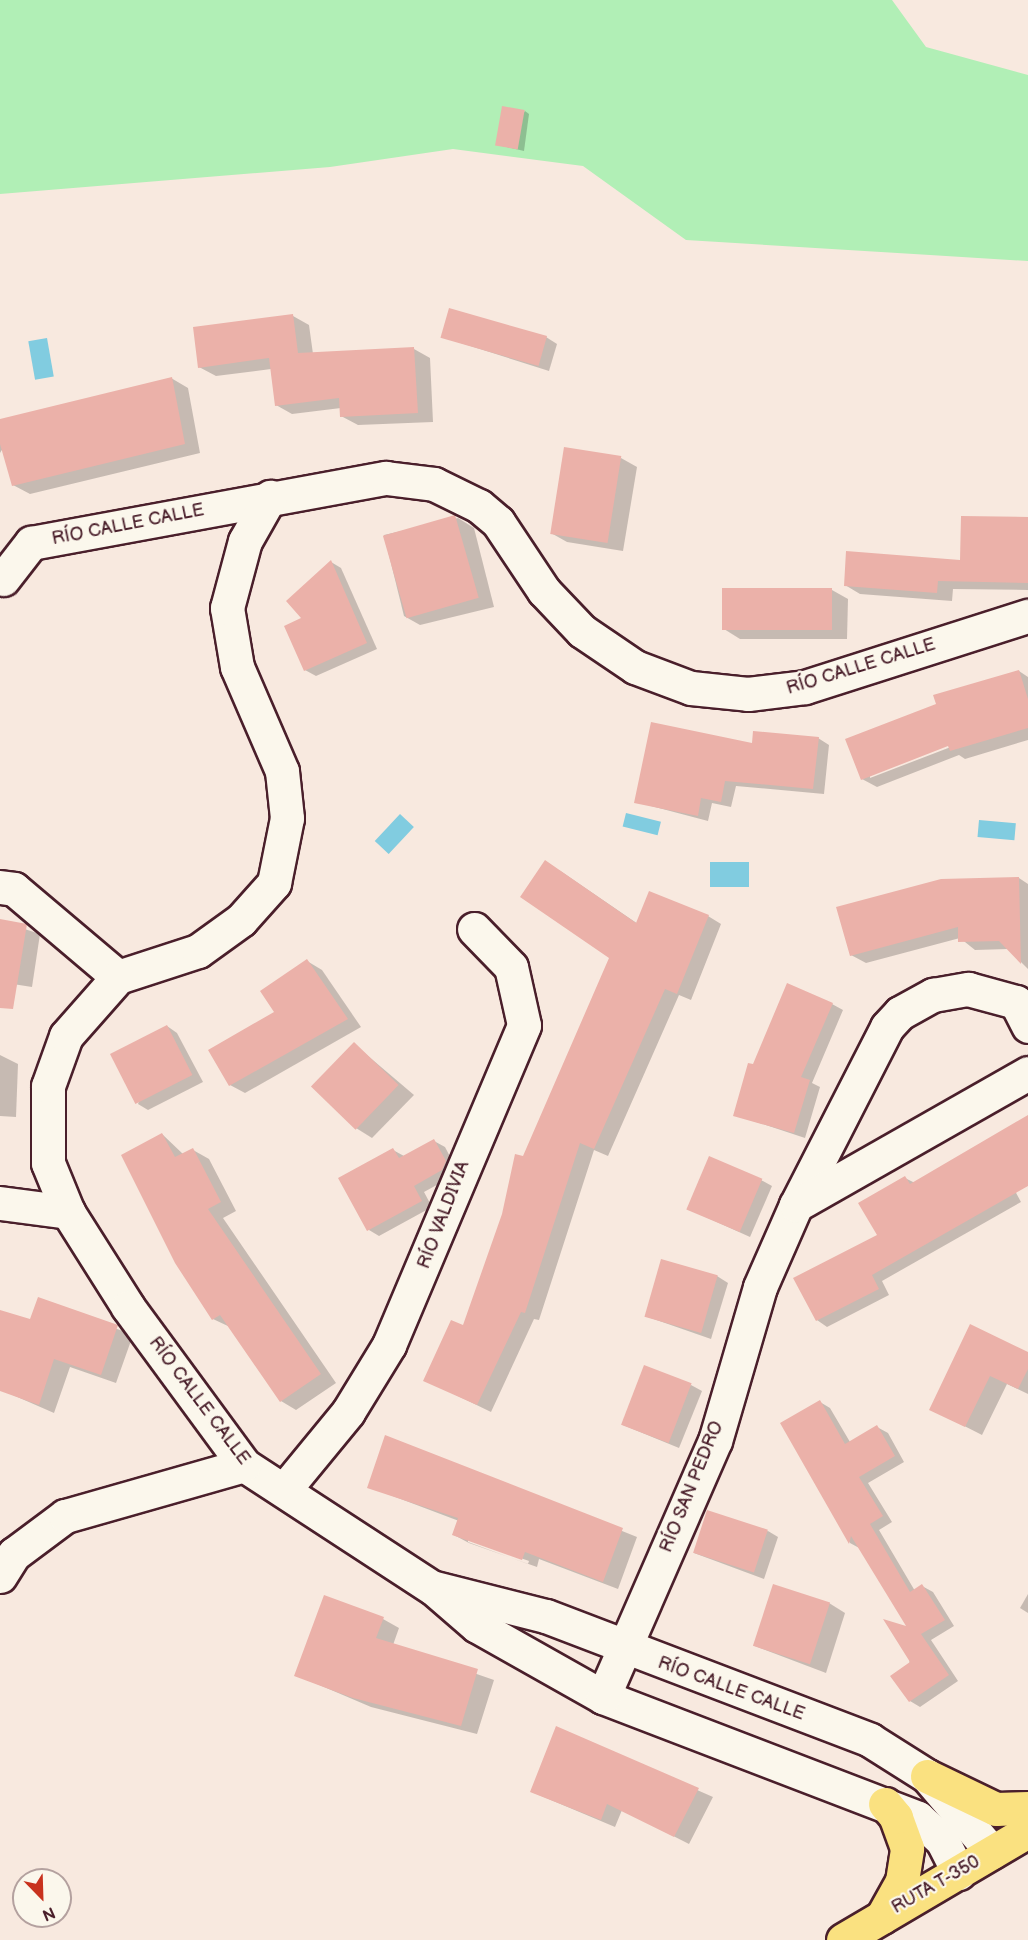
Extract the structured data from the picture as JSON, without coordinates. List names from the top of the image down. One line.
{"streets":{"main road":["RUTA T-350"],"street":["RÍO CALLE CALLE","RÍO VALDIVIA","RÍO SAN PEDRO"]},"crossings":[["RÍO CALLE CALLE","RÍO VALDIVIA"],["RÍO CALLE CALLE","RÍO SAN PEDRO"],["RÍO CALLE CALLE","RUTA T-350"]],"north":"bottom right"}
